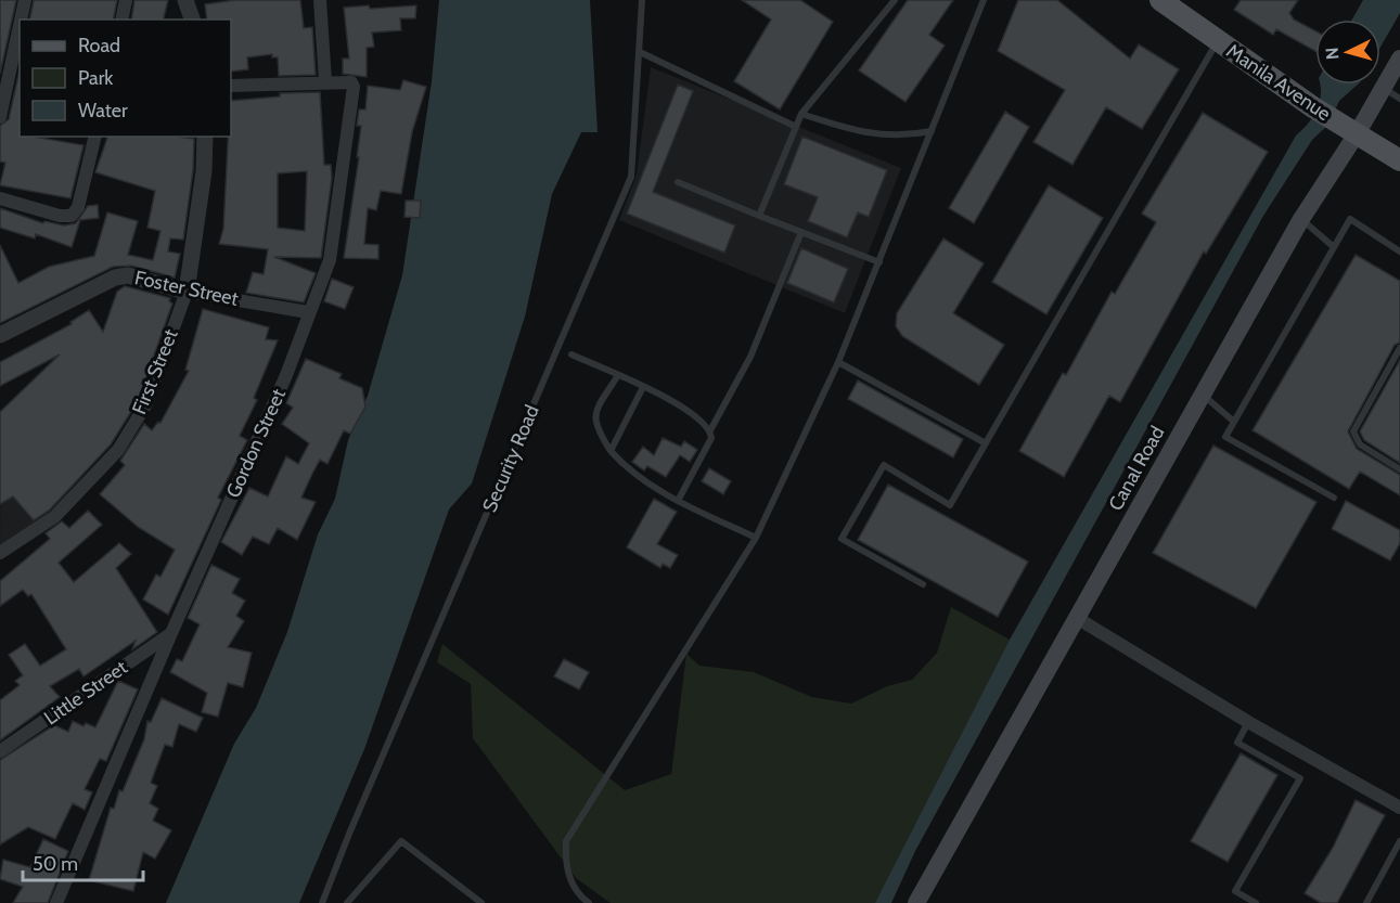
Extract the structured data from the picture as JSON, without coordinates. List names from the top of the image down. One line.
{"streets":{"main road":["Manila Avenue","Canal Road"],"street":["Foster Street","First Street","Gordon Street","Little Street"],"lane":["Security Road"]},"crossings":[["Manila Avenue","Canal Road"],["Foster Street","First Street"],["Foster Street","Gordon Street"],["Gordon Street","Little Street"]],"legend":["Road","Park","Water"],"scale_bar":"50 m","north":"left"}
